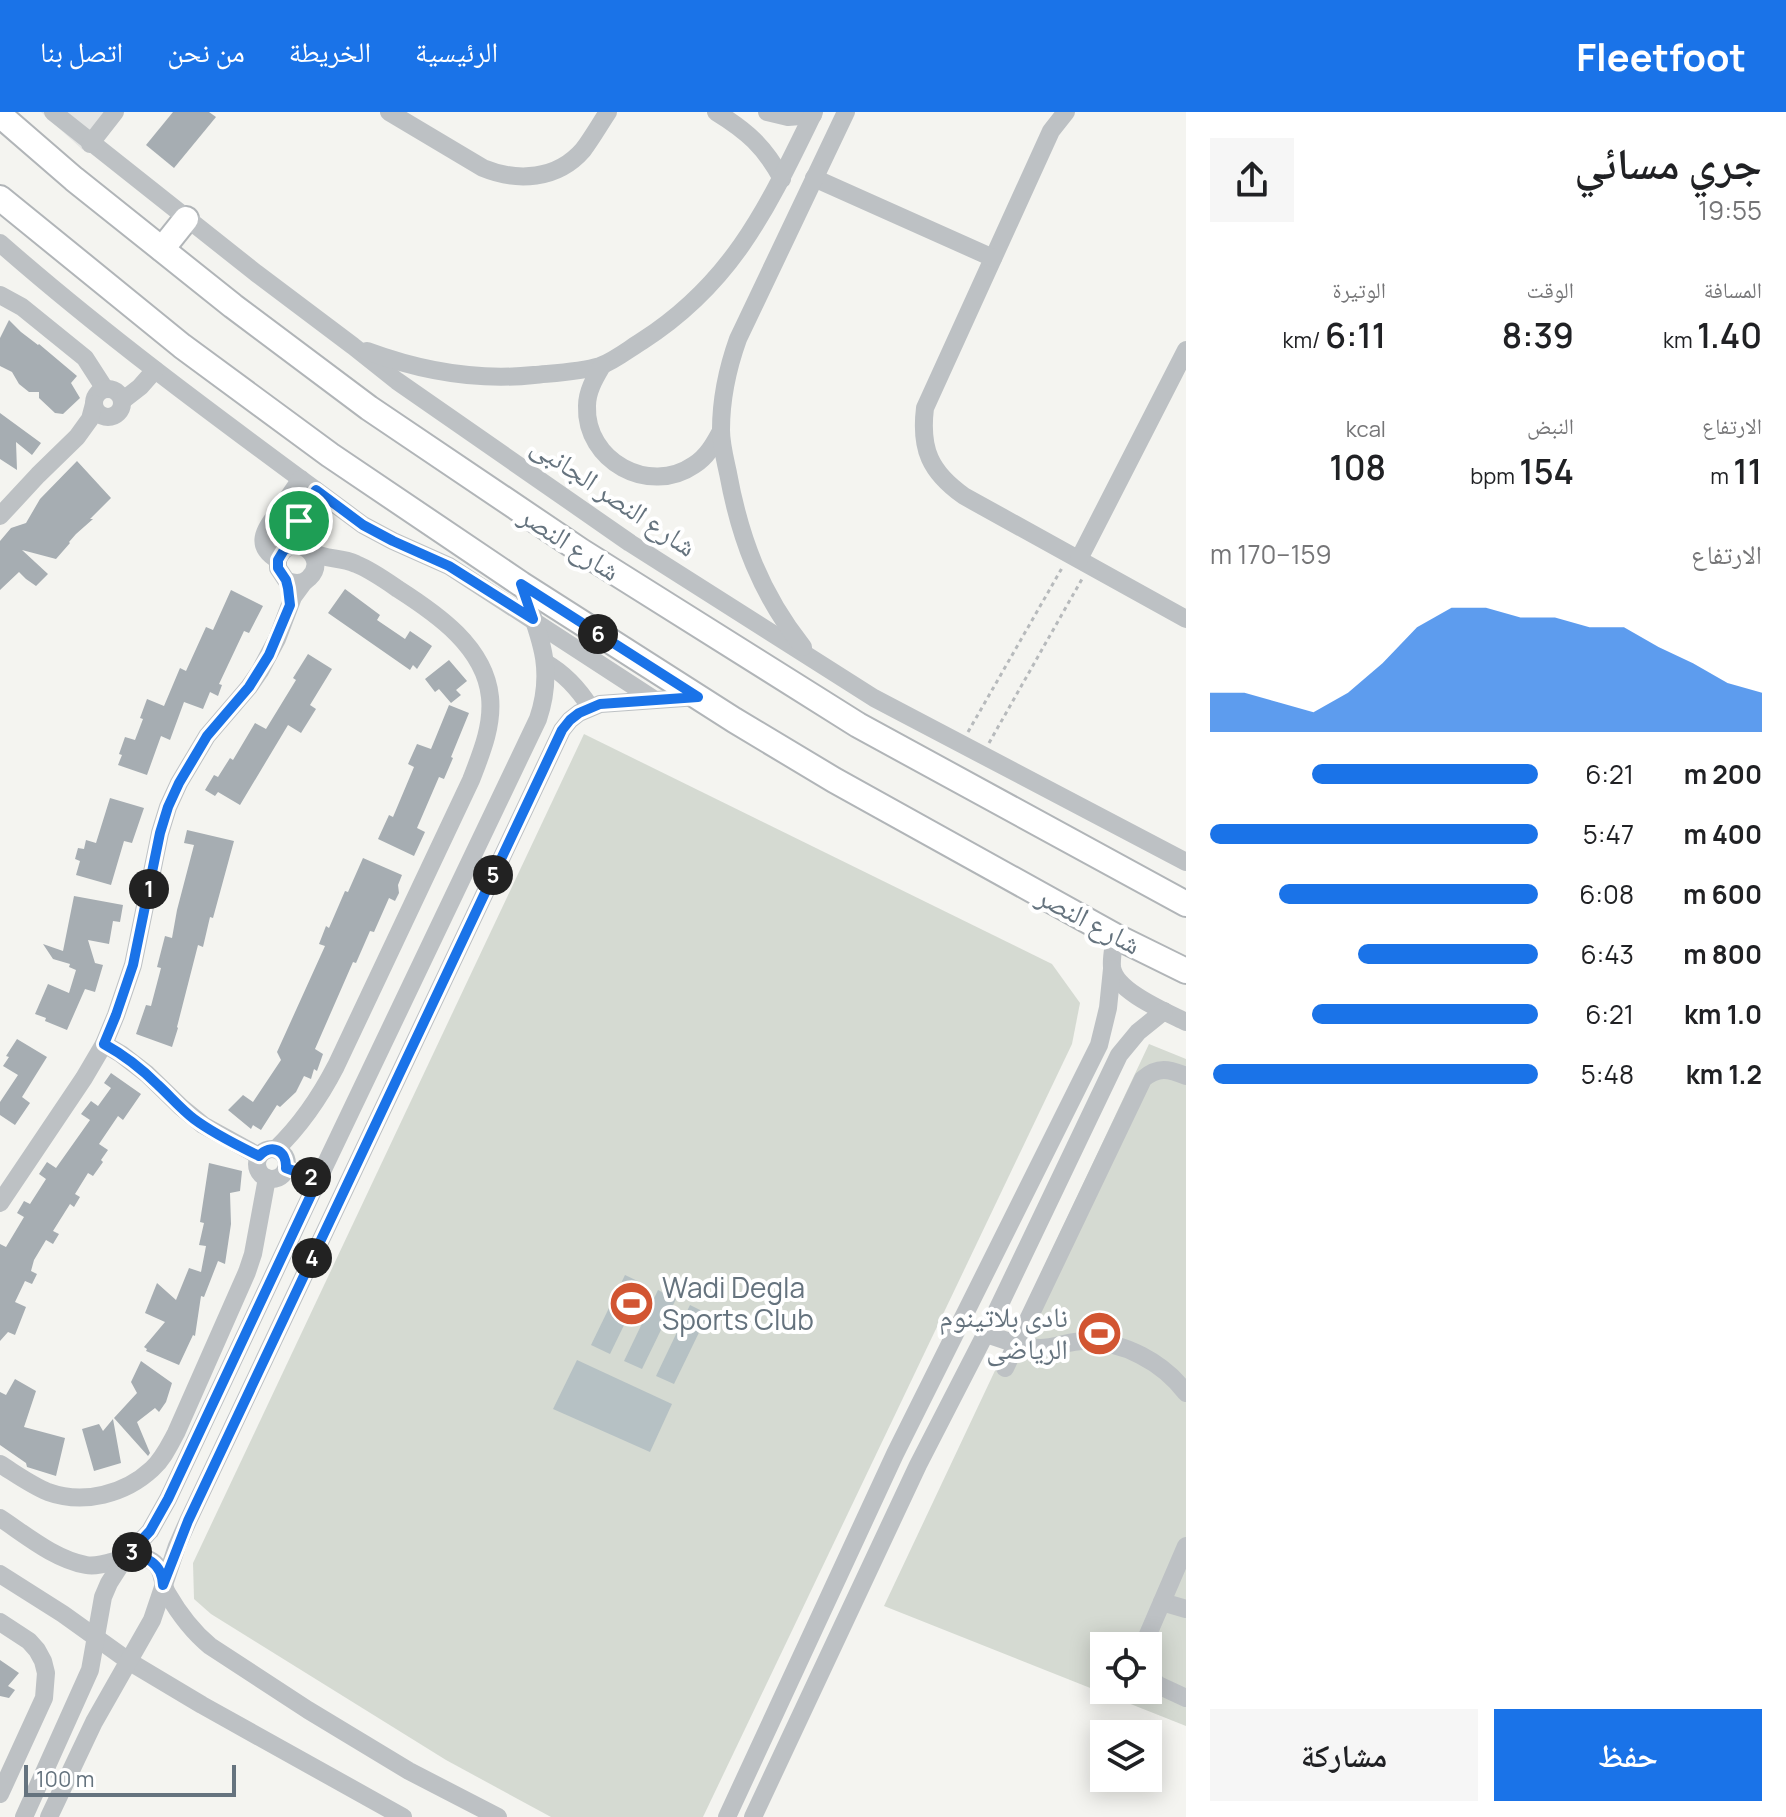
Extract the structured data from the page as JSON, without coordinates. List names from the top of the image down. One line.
{"streets":{"main road":["شارع النصر"],"street":["شارع النصر الجانبى"]},"places":{"sports":["Wadi Degla Sports Club","نادى بلاتينوم الرياضى"]},"scale_bar":"100 m","page":{"header":"Fleetfoot","nav":["الرئيسية","الخريطة","من نحن","اتصل بنا"],"heading":["جري مسائي","19:55"],"stats":[["المسافة","1.40 km"],["الوقت","8:39"],["الوتيرة","6:11 /km"],["الارتفاع","11 m"],["النبض","154 bpm"],["kcal","108"]],"chart":["الارتفاع","159–170 m"],"pins":["6","5","1","2","4","3"],"list":[{"name":"200 m","note":"6:21"},{"name":"400 m","note":"5:47"},{"name":"600 m","note":"6:08"},{"name":"800 m","note":"6:43"},{"name":"1.0 km","note":"6:21"},{"name":"1.2 km","note":"5:48"}],"buttons":["حفظ","مشاركة"],"scale":"100 m"}}
